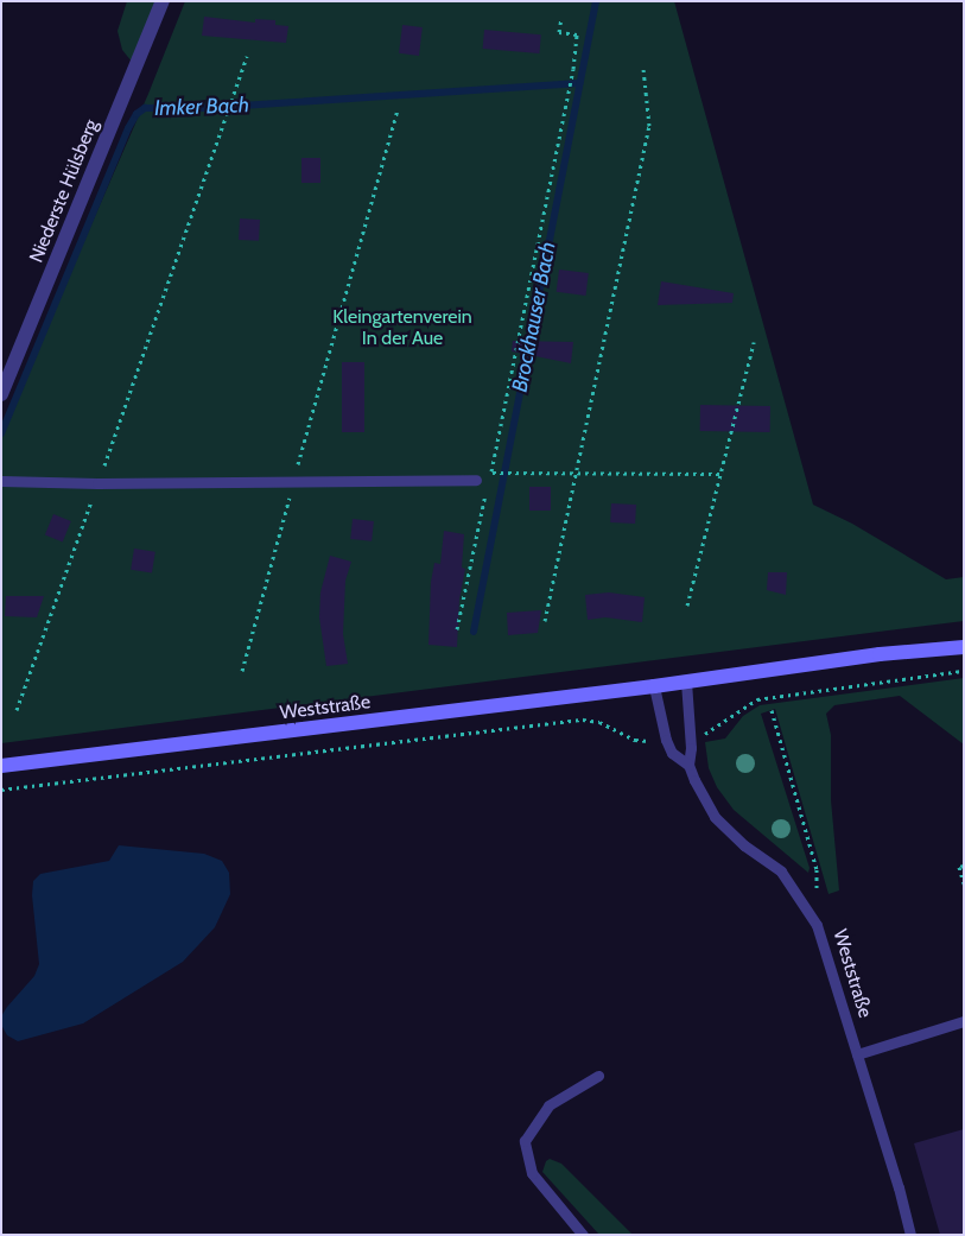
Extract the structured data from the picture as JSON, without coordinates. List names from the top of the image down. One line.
{"streets":{"street":["Niederste Hülsberg","Weststraße"]},"water":["Imker Bach","Brockhauser Bach"],"parks":["Kleingartenverein In der Aue"]}
